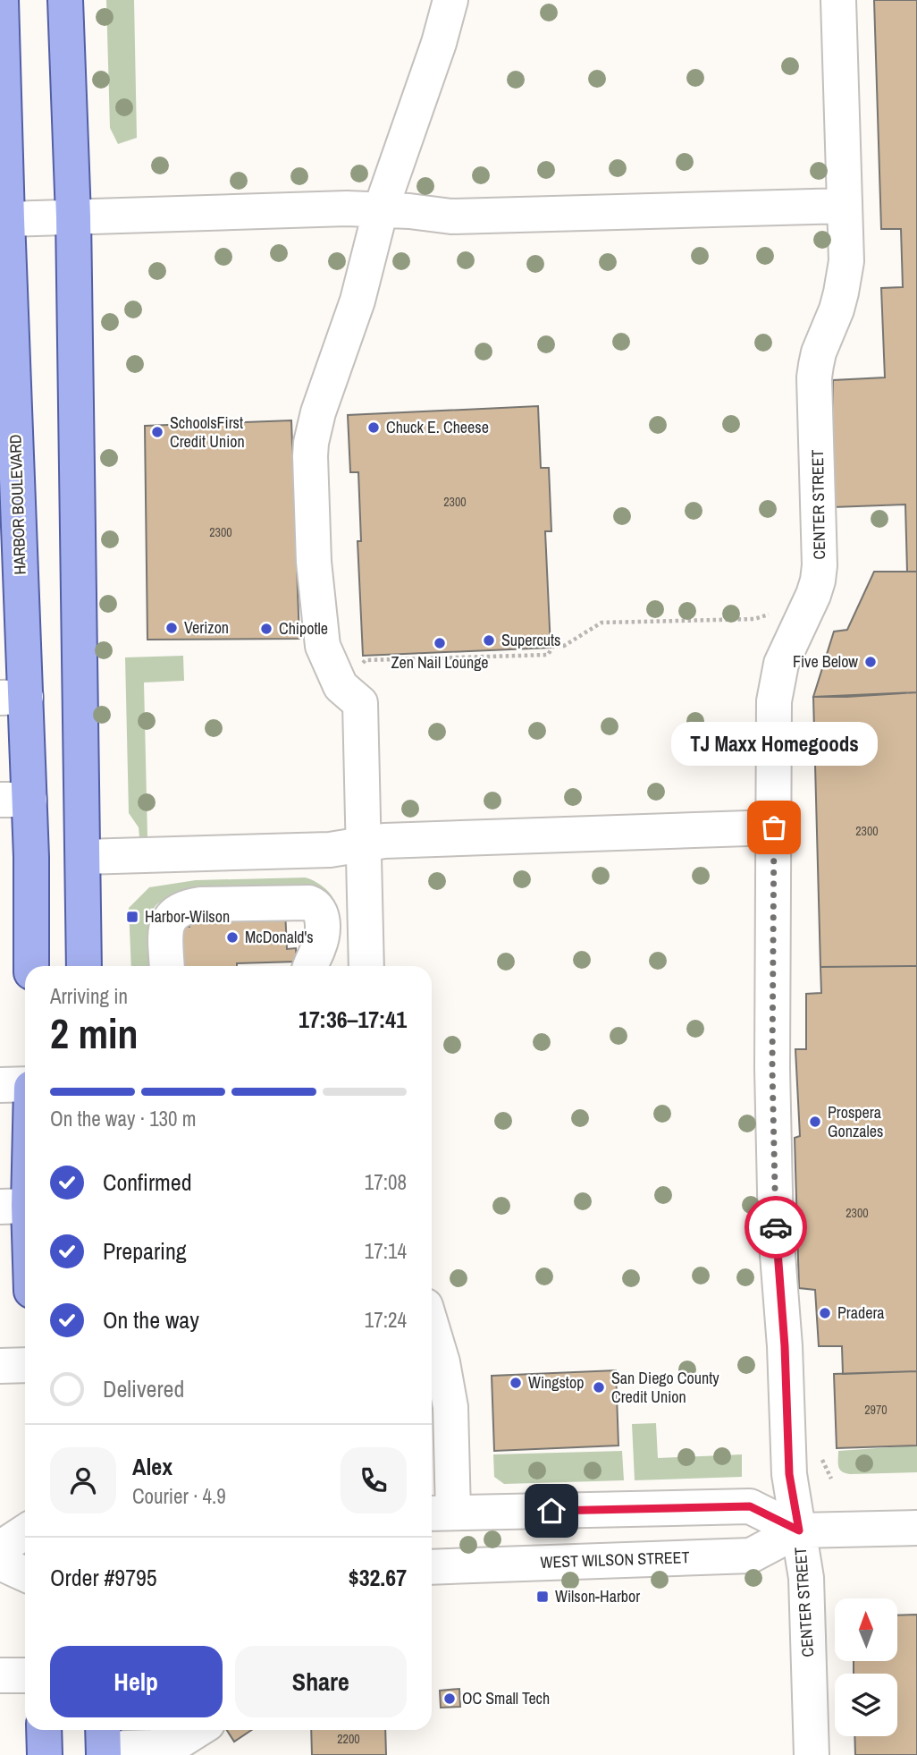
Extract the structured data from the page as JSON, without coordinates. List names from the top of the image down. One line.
{"streets":{"main road":["HARBOR BOULEVARD"],"street":["CENTER STREET","WEST WILSON STREET"]},"crossings":[["CENTER STREET","WEST WILSON STREET"]],"places":{"other":["Chuck E. Cheese","SchoolsFirst Credit Union","Verizon","Chipotle","Supercuts","Zen Nail Lounge","Five Below","TJ Maxx Homegoods","McDonald's","Prospera Gonzales","Pradera","Wingstop","San Diego County Credit Union","OC Small Tech"],"transit":["Harbor-Wilson","Wilson-Harbor"]},"house_numbers":["2300","2300","2300","2300","2970","2200"],"north":"top","page":{"bubble":"TJ Maxx Homegoods","heading":["2 min","Arriving in","17:36–17:41"],"panel":["Alex","Courier · 4.9","Order #9795","$32.67"],"bar":"On the way · 130 m","list":[["Confirmed","17:08"],["Preparing","17:14"],["On the way","17:24"],"Delivered"],"buttons":["Help","Share"]}}
